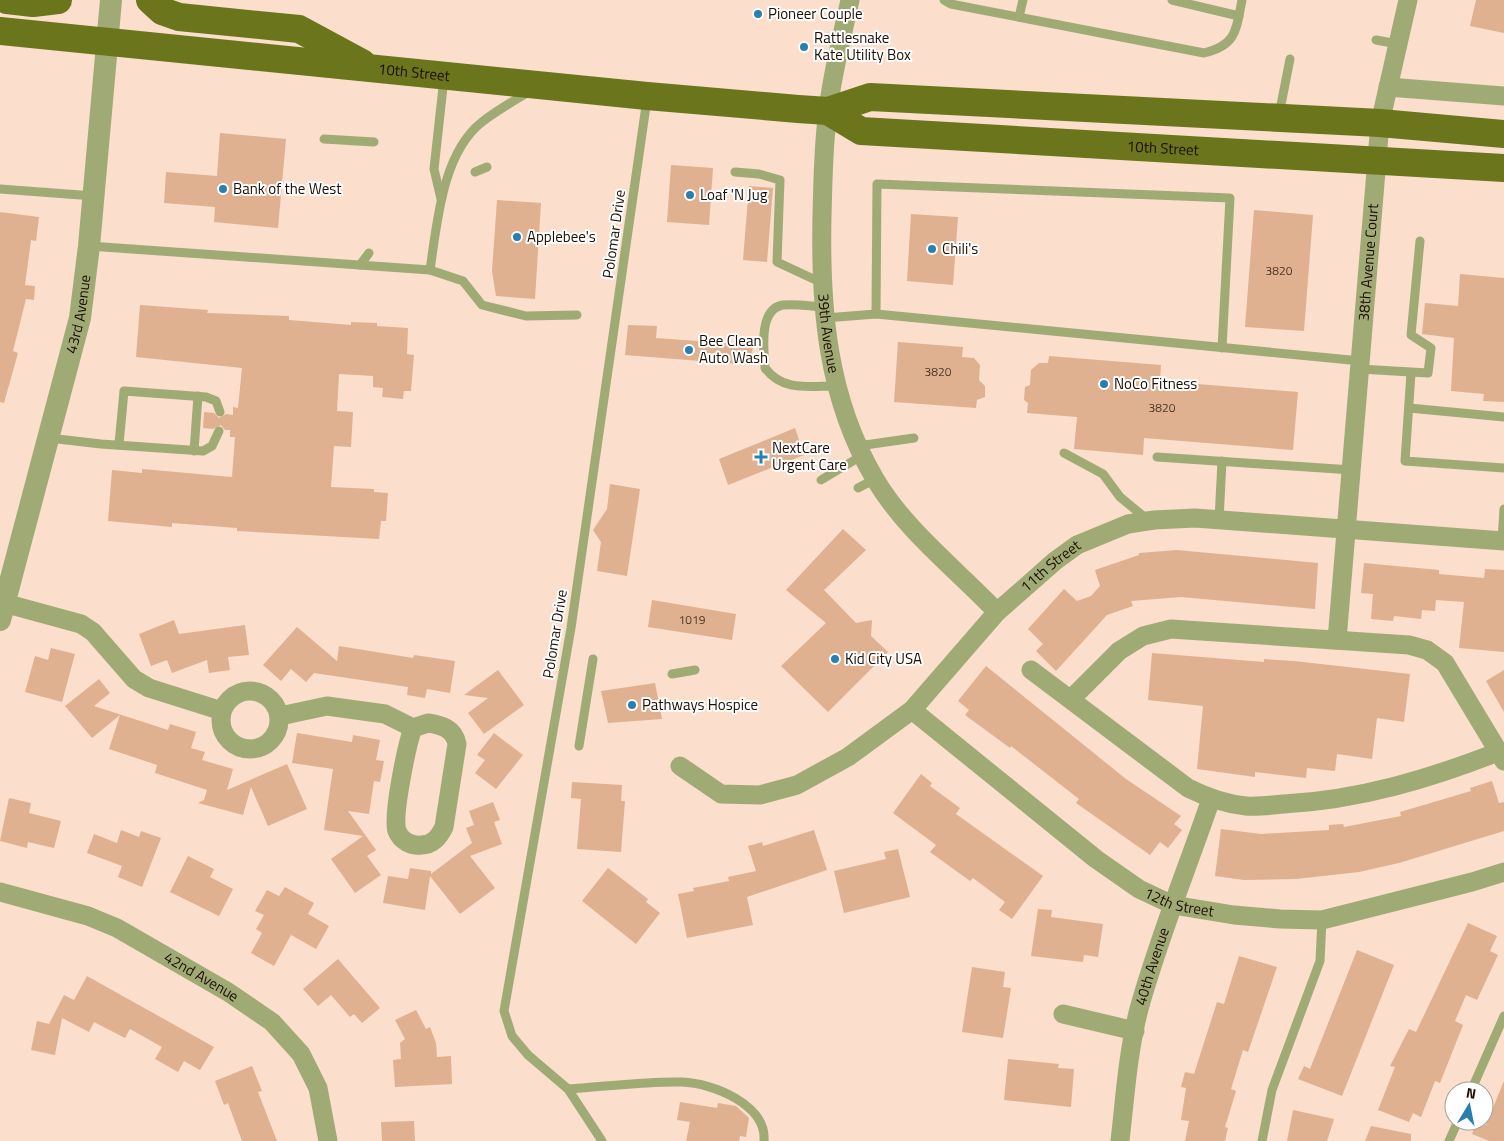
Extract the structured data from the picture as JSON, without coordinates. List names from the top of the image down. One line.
{"streets":{"main road":["10th Street"],"street":["38th Avenue Court","43rd Avenue","39th Avenue","11th Street","12th Street","40th Avenue","42nd Avenue"],"lane":["Polomar Drive"]},"crossings":[["10th Street","Polomar Drive"],["10th Street","38th Avenue Court"],["10th Street","43rd Avenue"],["10th Street","39th Avenue"],["38th Avenue Court","11th Street"],["39th Avenue","11th Street"],["11th Street","12th Street"],["12th Street","40th Avenue"]],"places":{"other":["Pioneer Couple","Rattlesnake Kate Utility Box","Bank of the West","Loaf 'N Jug","Applebee's","Chili's","Bee Clean Auto Wash","NoCo Fitness","Kid City USA","Pathways Hospice"],"health":["NextCare Urgent Care"]},"house_numbers":["3820","3820","3820","1019"],"north":"top"}
